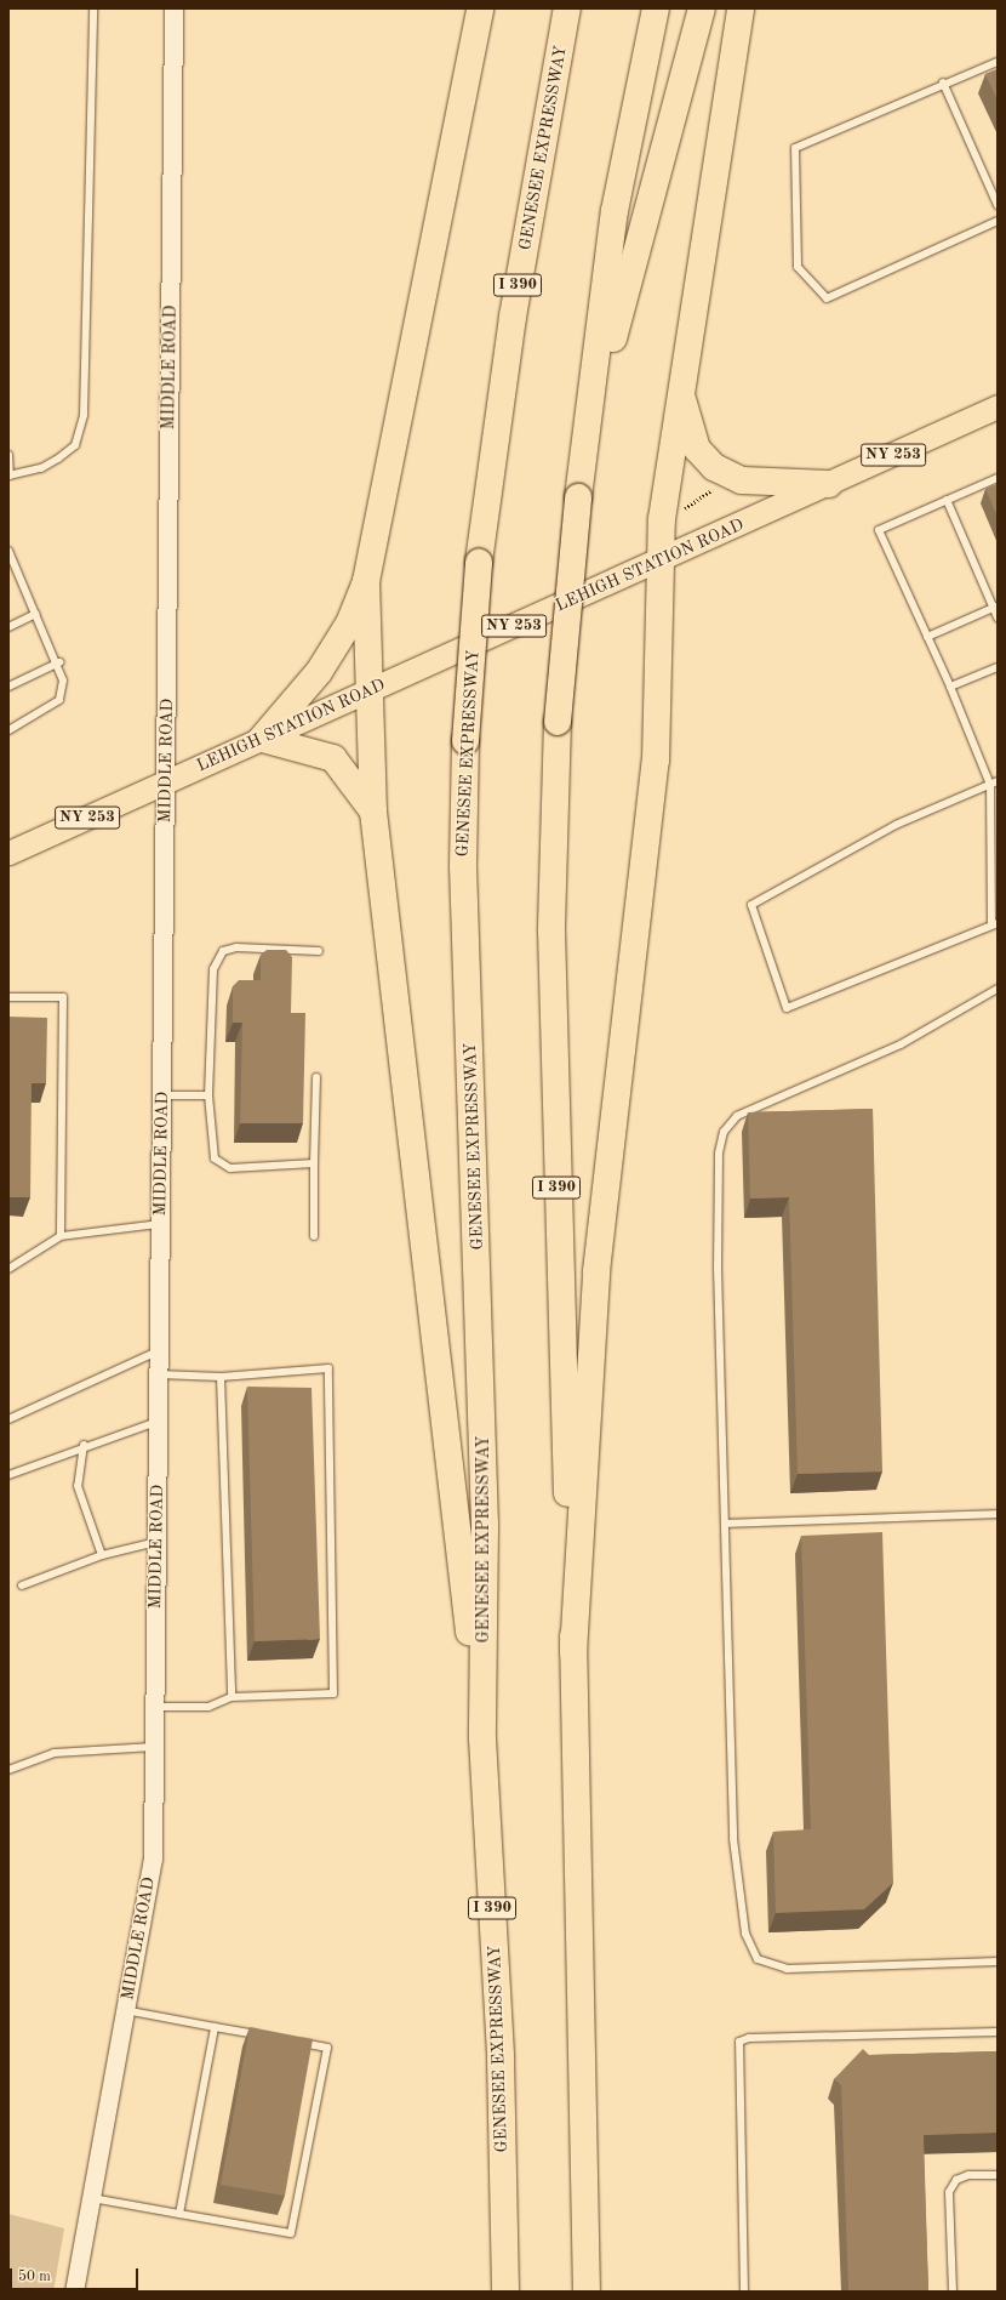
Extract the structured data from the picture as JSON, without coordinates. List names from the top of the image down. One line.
{"streets":{"highway":["GENESEE EXPRESSWAY","I 390"],"main road":["NY 253","LEHIGH STATION ROAD"],"street":["MIDDLE ROAD"]},"crossings":[["MIDDLE ROAD","LEHIGH STATION ROAD"]],"scale_bar":"50 m"}
